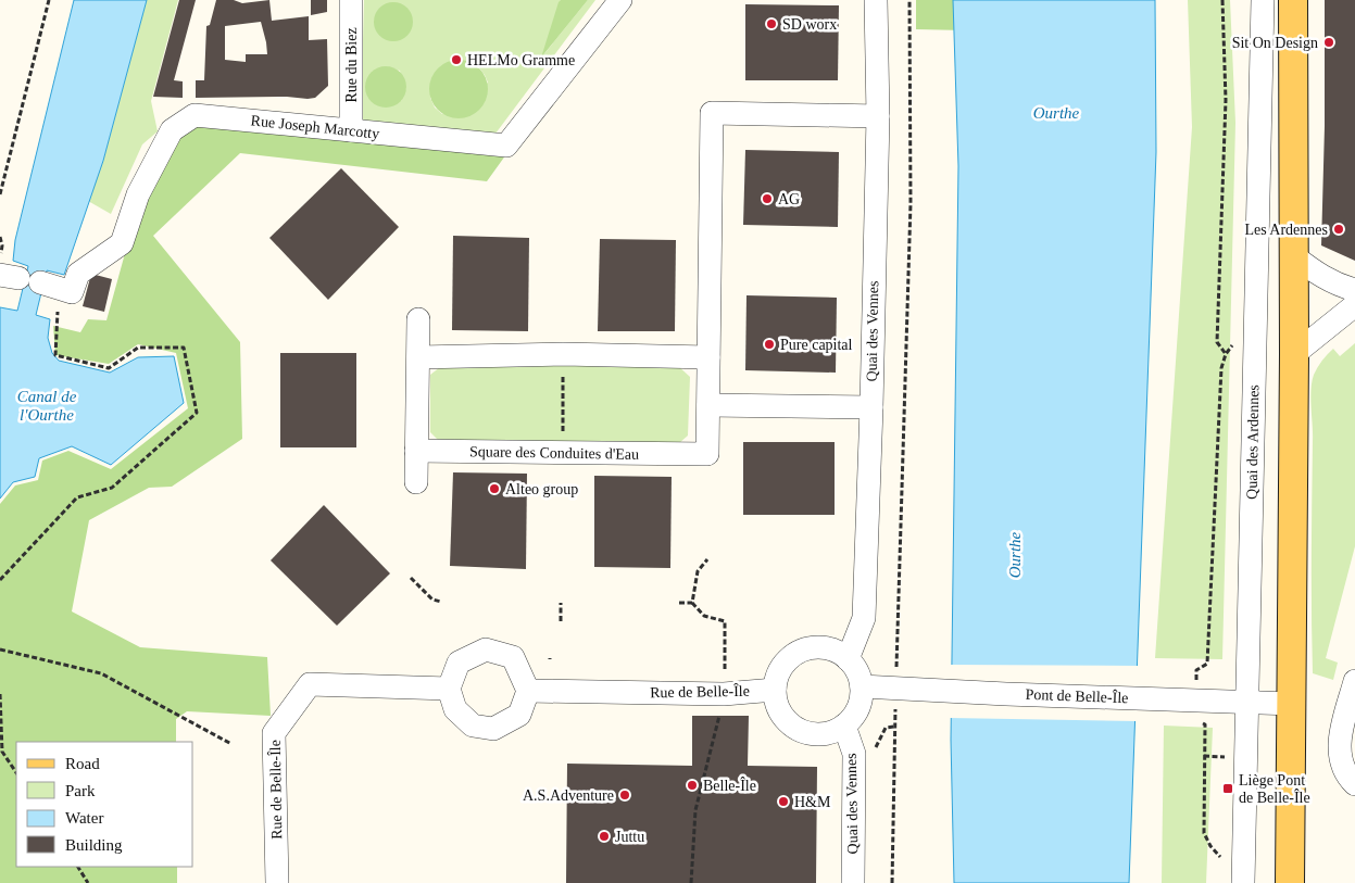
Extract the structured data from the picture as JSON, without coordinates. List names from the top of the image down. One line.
{"streets":{"street":["Rue du Biez","Rue Joseph Marcotty","Quai des Vennes","Quai des Ardennes","Square des Conduites d'Eau","Rue de Belle-Île","Pont de Belle-Île"]},"crossings":[["Rue du Biez","Rue Joseph Marcotty"],["Quai des Vennes","Square des Conduites d'Eau"],["Quai des Vennes","Rue de Belle-Île"],["Quai des Vennes","Pont de Belle-Île"],["Quai des Ardennes","Pont de Belle-Île"],["Rue de Belle-Île","Pont de Belle-Île"]],"water":["Ourthe","Canal de l'Ourthe"],"places":{"other":["SD worx","Sit On Design","HELMo Gramme","AG","Les Ardennes","Pure capital","Alteo group","Belle-Île","A.S.Adventure","H&M","Juttu"],"transit":["Liège Pont de Belle-Île"]},"legend":["Road","Park","Water","Building"]}
